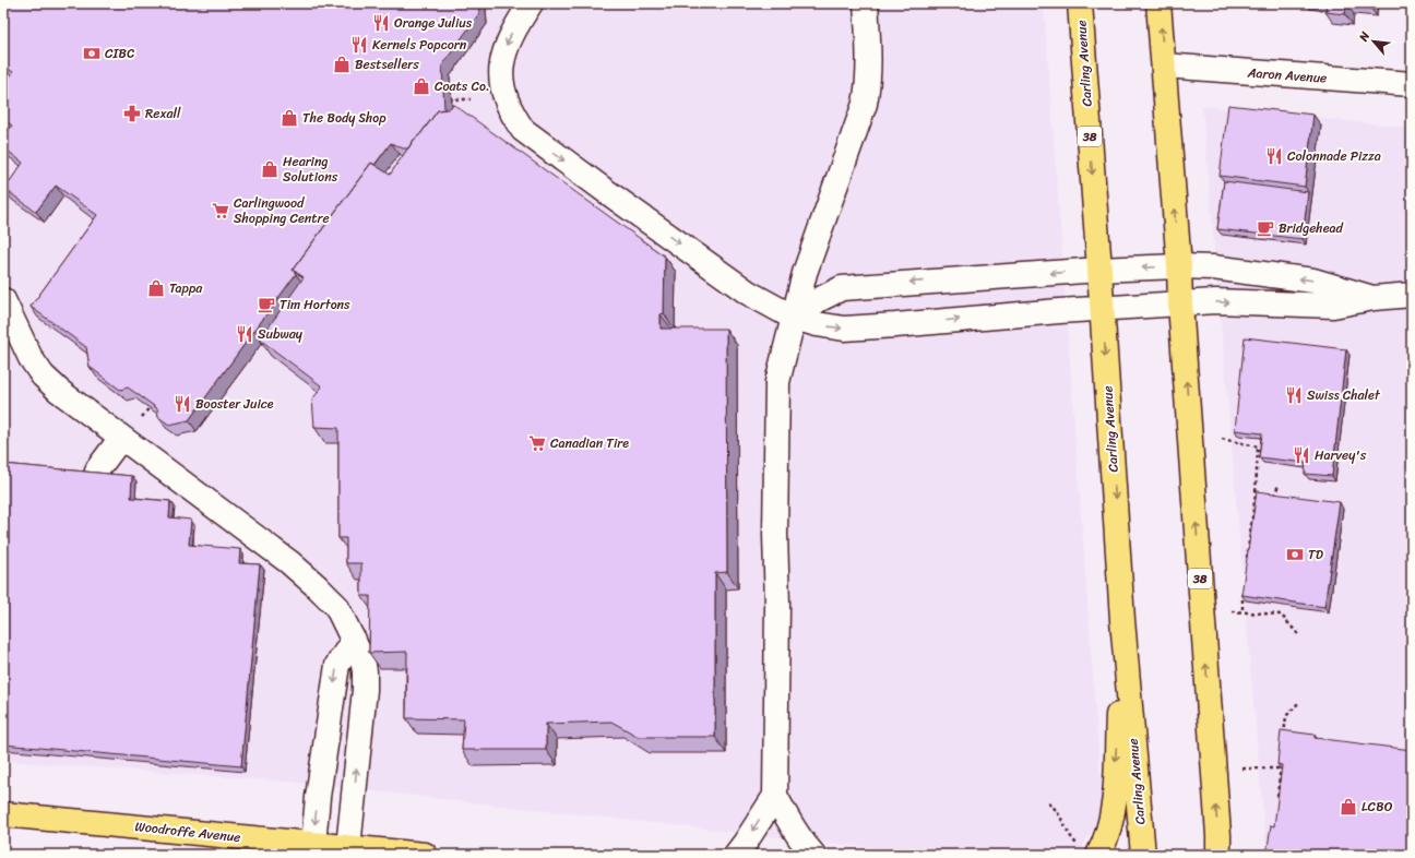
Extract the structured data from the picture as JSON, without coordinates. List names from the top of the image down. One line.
{"streets":{"main road":["Carling Avenue","38","Woodroffe Avenue"],"street":["Aaron Avenue"]},"crossings":[["Aaron Avenue","38"]],"places":{"restaurant":["Orange Julius","Kernels Popcorn","Colonnade Pizza","Subway","Swiss Chalet","Booster Juice","Harvey's"],"bank":["CIBC","TD"],"shop":["Bestsellers","Coats Co.","The Body Shop","Hearing Solutions","Tappa","LCBO"],"pharmacy":["Rexall"],"supermarket":["Carlingwood Shopping Centre","Canadian Tire"],"cafe":["Bridgehead","Tim Hortons"]},"north":"top left"}
